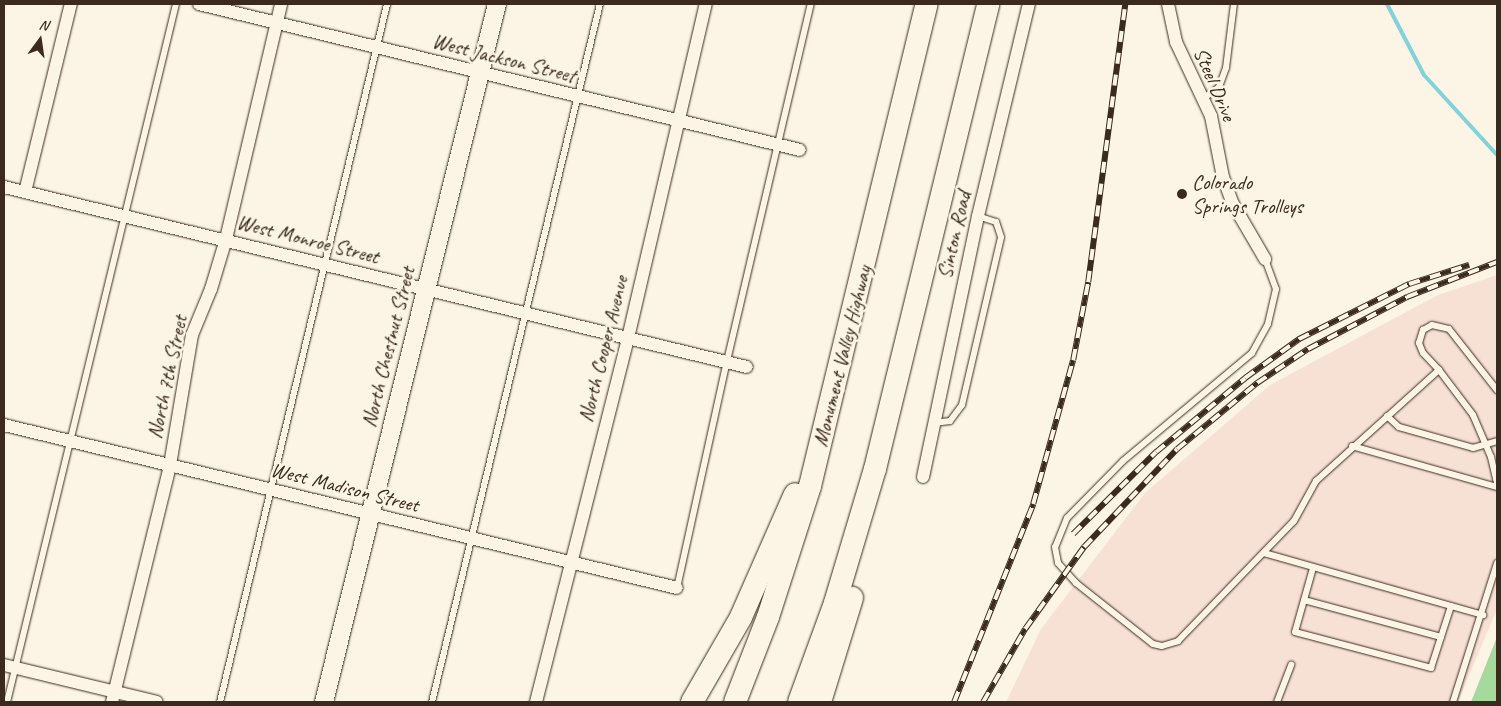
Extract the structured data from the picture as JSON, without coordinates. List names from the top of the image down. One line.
{"streets":{"highway":["Monument Valley Highway"],"main road":["North Chestnut Street"],"street":["West Jackson Street","Steel Drive","Sinton Road","West Monroe Street","North Cooper Avenue","North 7th Street","West Madison Street"]},"crossings":[["West Jackson Street","North Chestnut Street"],["West Jackson Street","North Cooper Avenue"],["West Jackson Street","North 7th Street"],["West Monroe Street","North Chestnut Street"],["West Monroe Street","North Cooper Avenue"],["West Monroe Street","North 7th Street"],["North Chestnut Street","West Madison Street"],["North Cooper Avenue","West Madison Street"],["North 7th Street","West Madison Street"]],"places":["Colorado Springs Trolleys"],"north":"top"}
